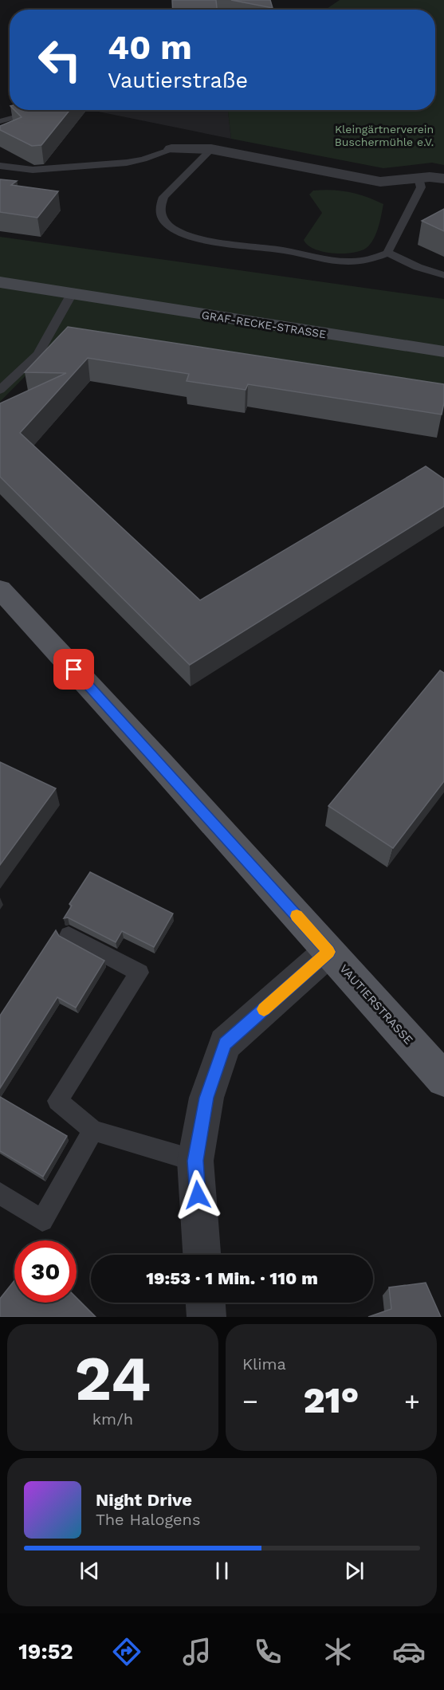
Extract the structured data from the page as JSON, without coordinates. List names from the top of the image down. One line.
{"streets":{"main road":["VAUTIERSTRASSE"],"street":["GRAF-RECKE-STRASSE"]},"parks":["Kleingärtnerverein Buschermühle e.V."],"page":{"turn":["40 m","Vautierstraße"],"limit":"30","trip":"19:53 · 1 Min. · 110 m","tile":[["24","km/h"],"Klima"],"heat":["−","21°","+"],"song":["Night Drive","The Halogens"],"tabs":"19:52"}}
